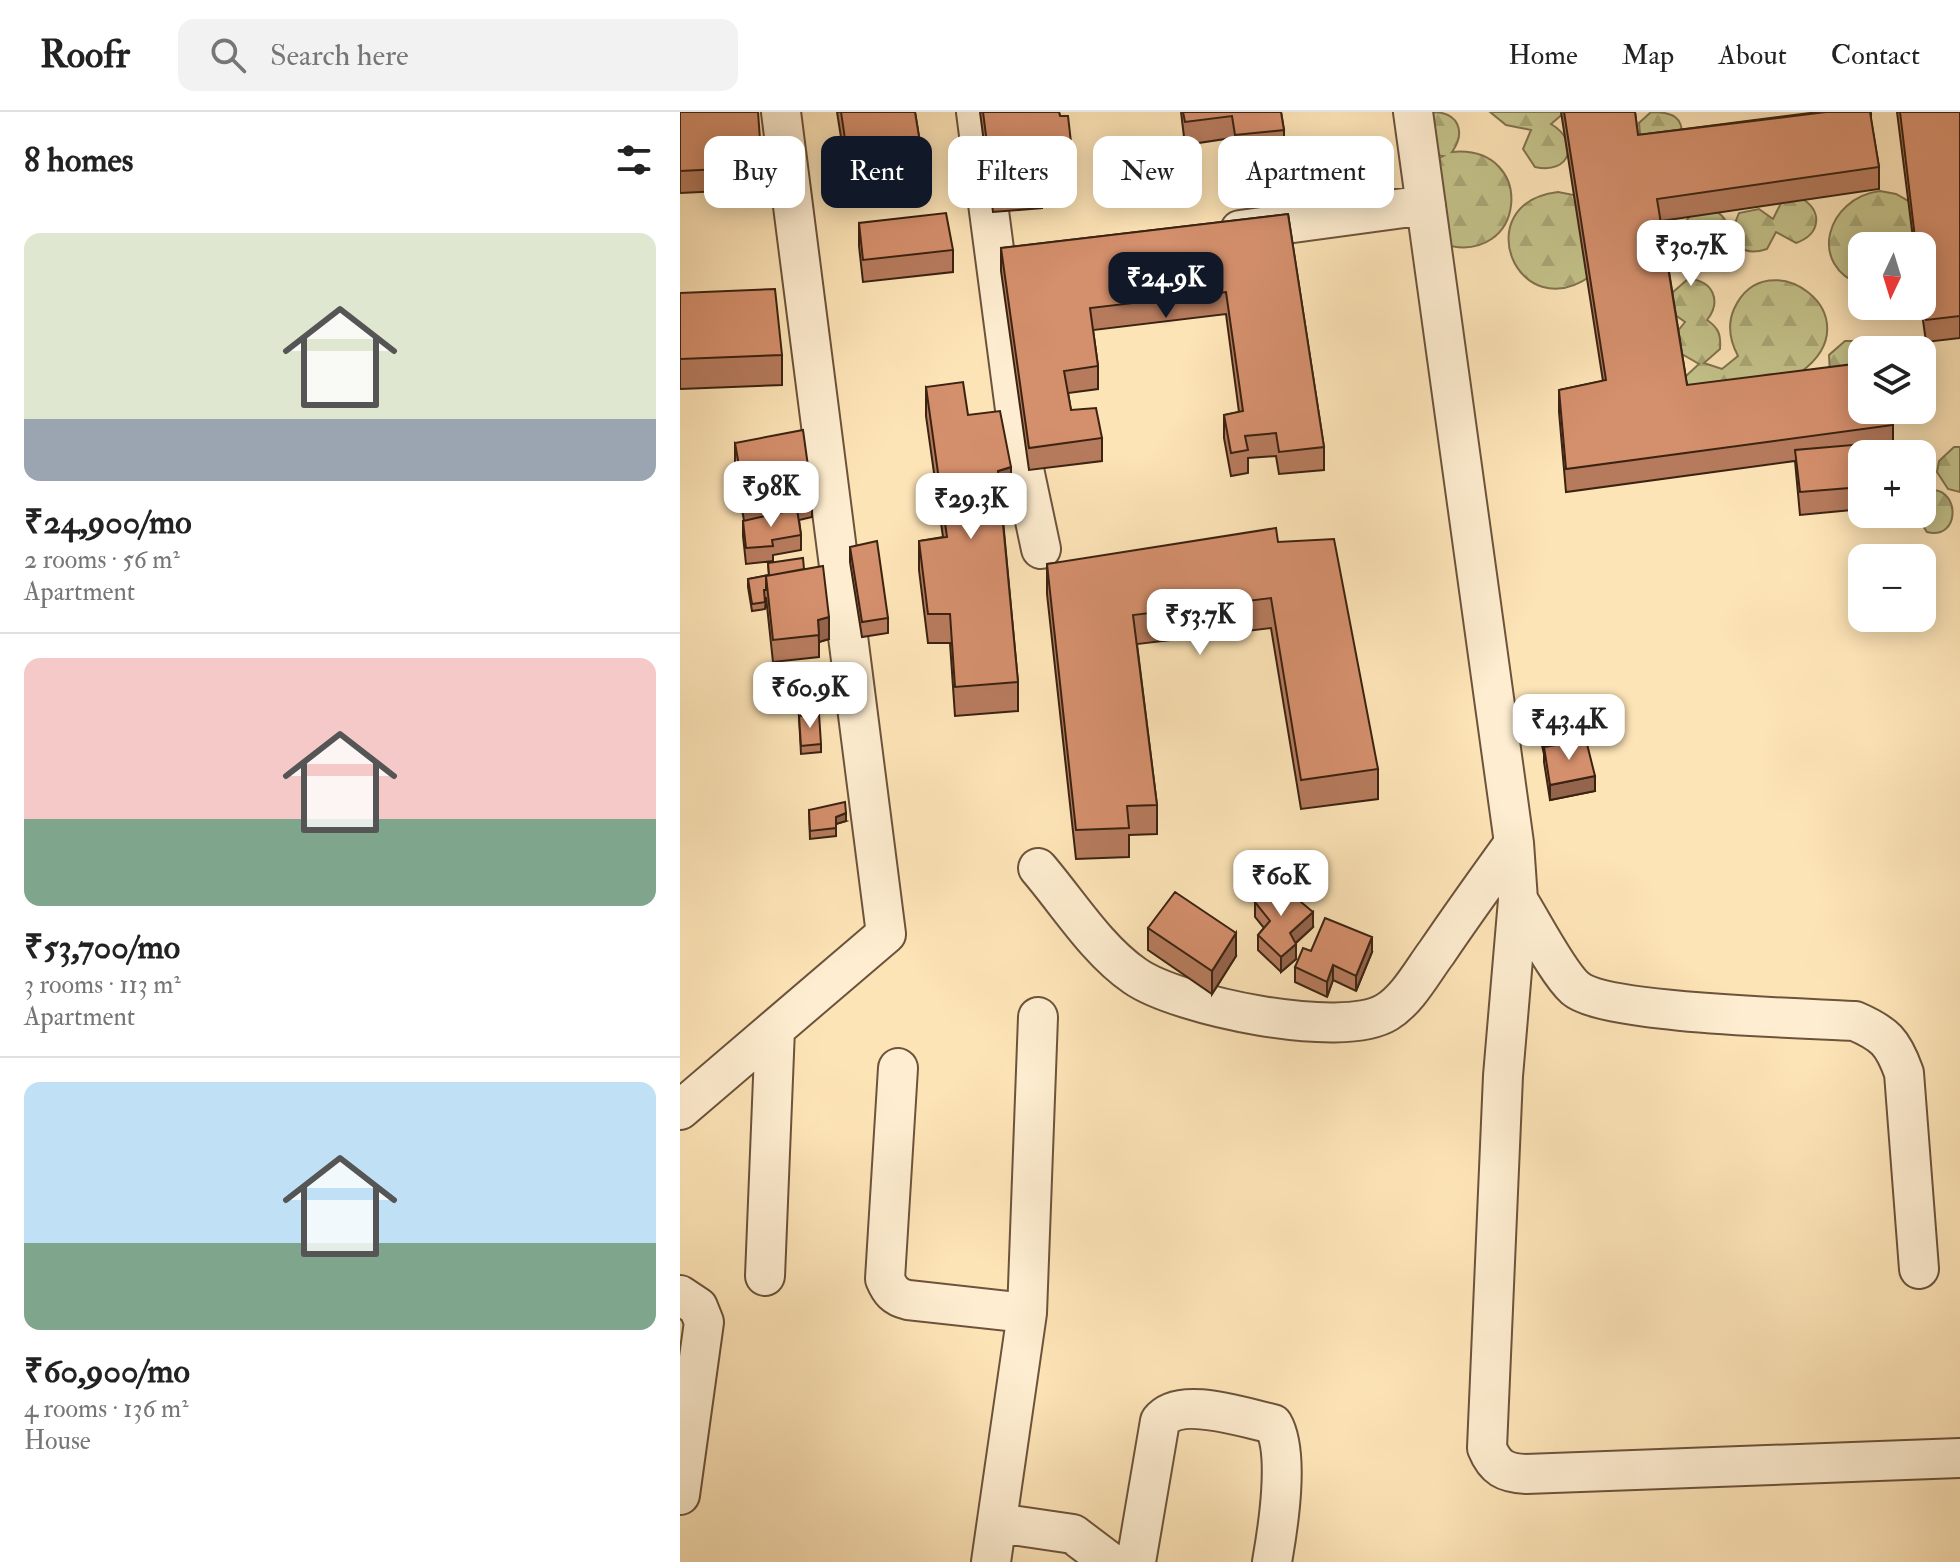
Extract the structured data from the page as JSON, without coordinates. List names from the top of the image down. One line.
{"north":"bottom","page":{"header":"Roofr","search":"Search here","nav":["Home","Map","About","Contact"],"heading":"8 homes","chip":["Buy","Rent","Filters","New","Apartment"],"list":[{"name":"₹24,900/mo","note":"2 rooms · 56 m² · Apartment"},{"name":"₹53,700/mo","note":"3 rooms · 113 m² · Apartment"},{"name":"₹60,900/mo","note":"4 rooms · 136 m² · House"}],"price":["₹30.7K","₹24.9K","₹98K","₹29.3K","₹53.7K","₹60.9K","₹43.4K","₹60K"],"map_buttons":["+","−"]}}
